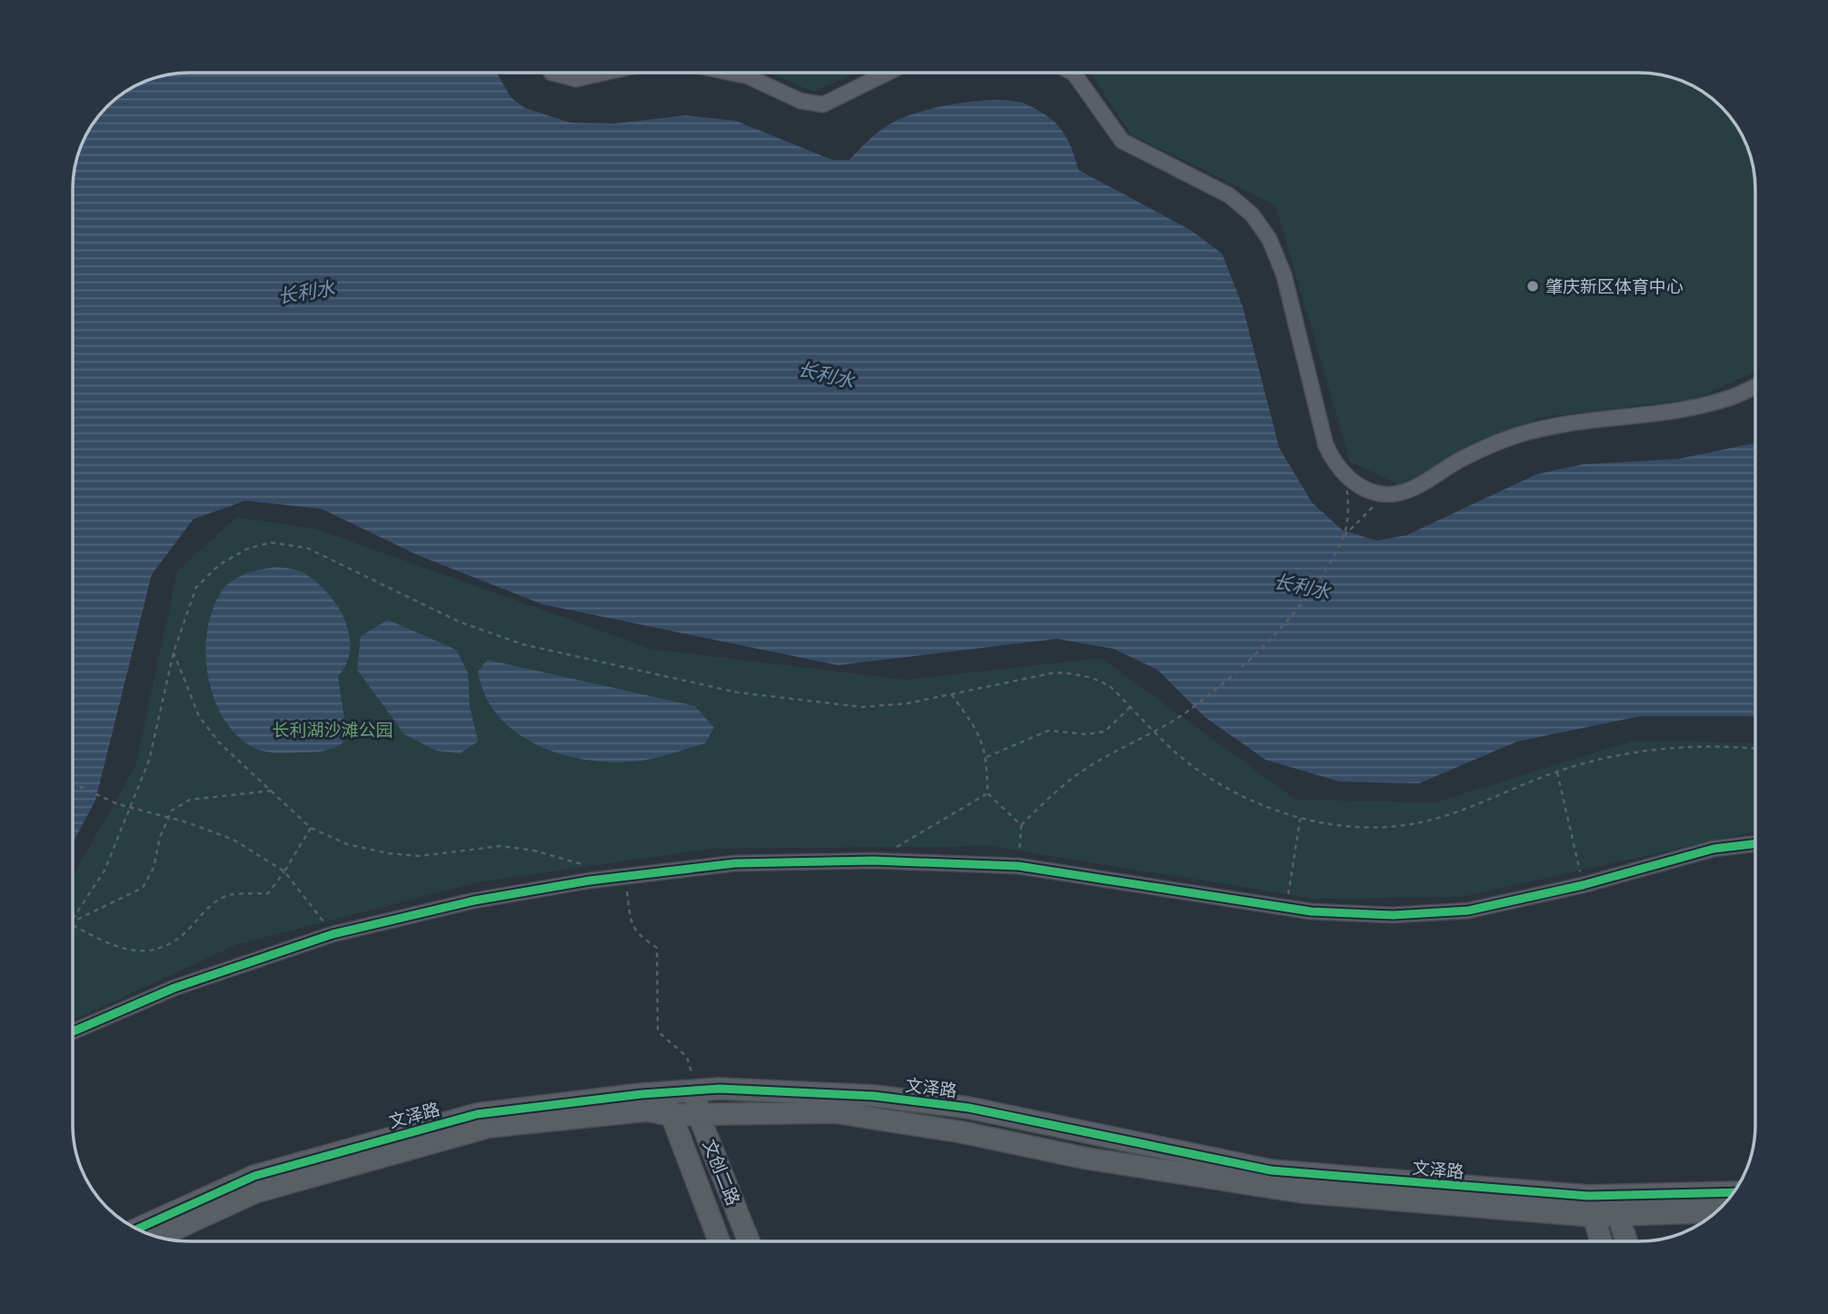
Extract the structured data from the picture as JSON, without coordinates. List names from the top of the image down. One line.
{"streets":{"street":["文泽路","文创二路"]},"crossings":[["文泽路","文创二路"]],"water":["长利水"],"parks":["长利湖沙滩公园"],"places":["肇庆新区体育中心"]}
